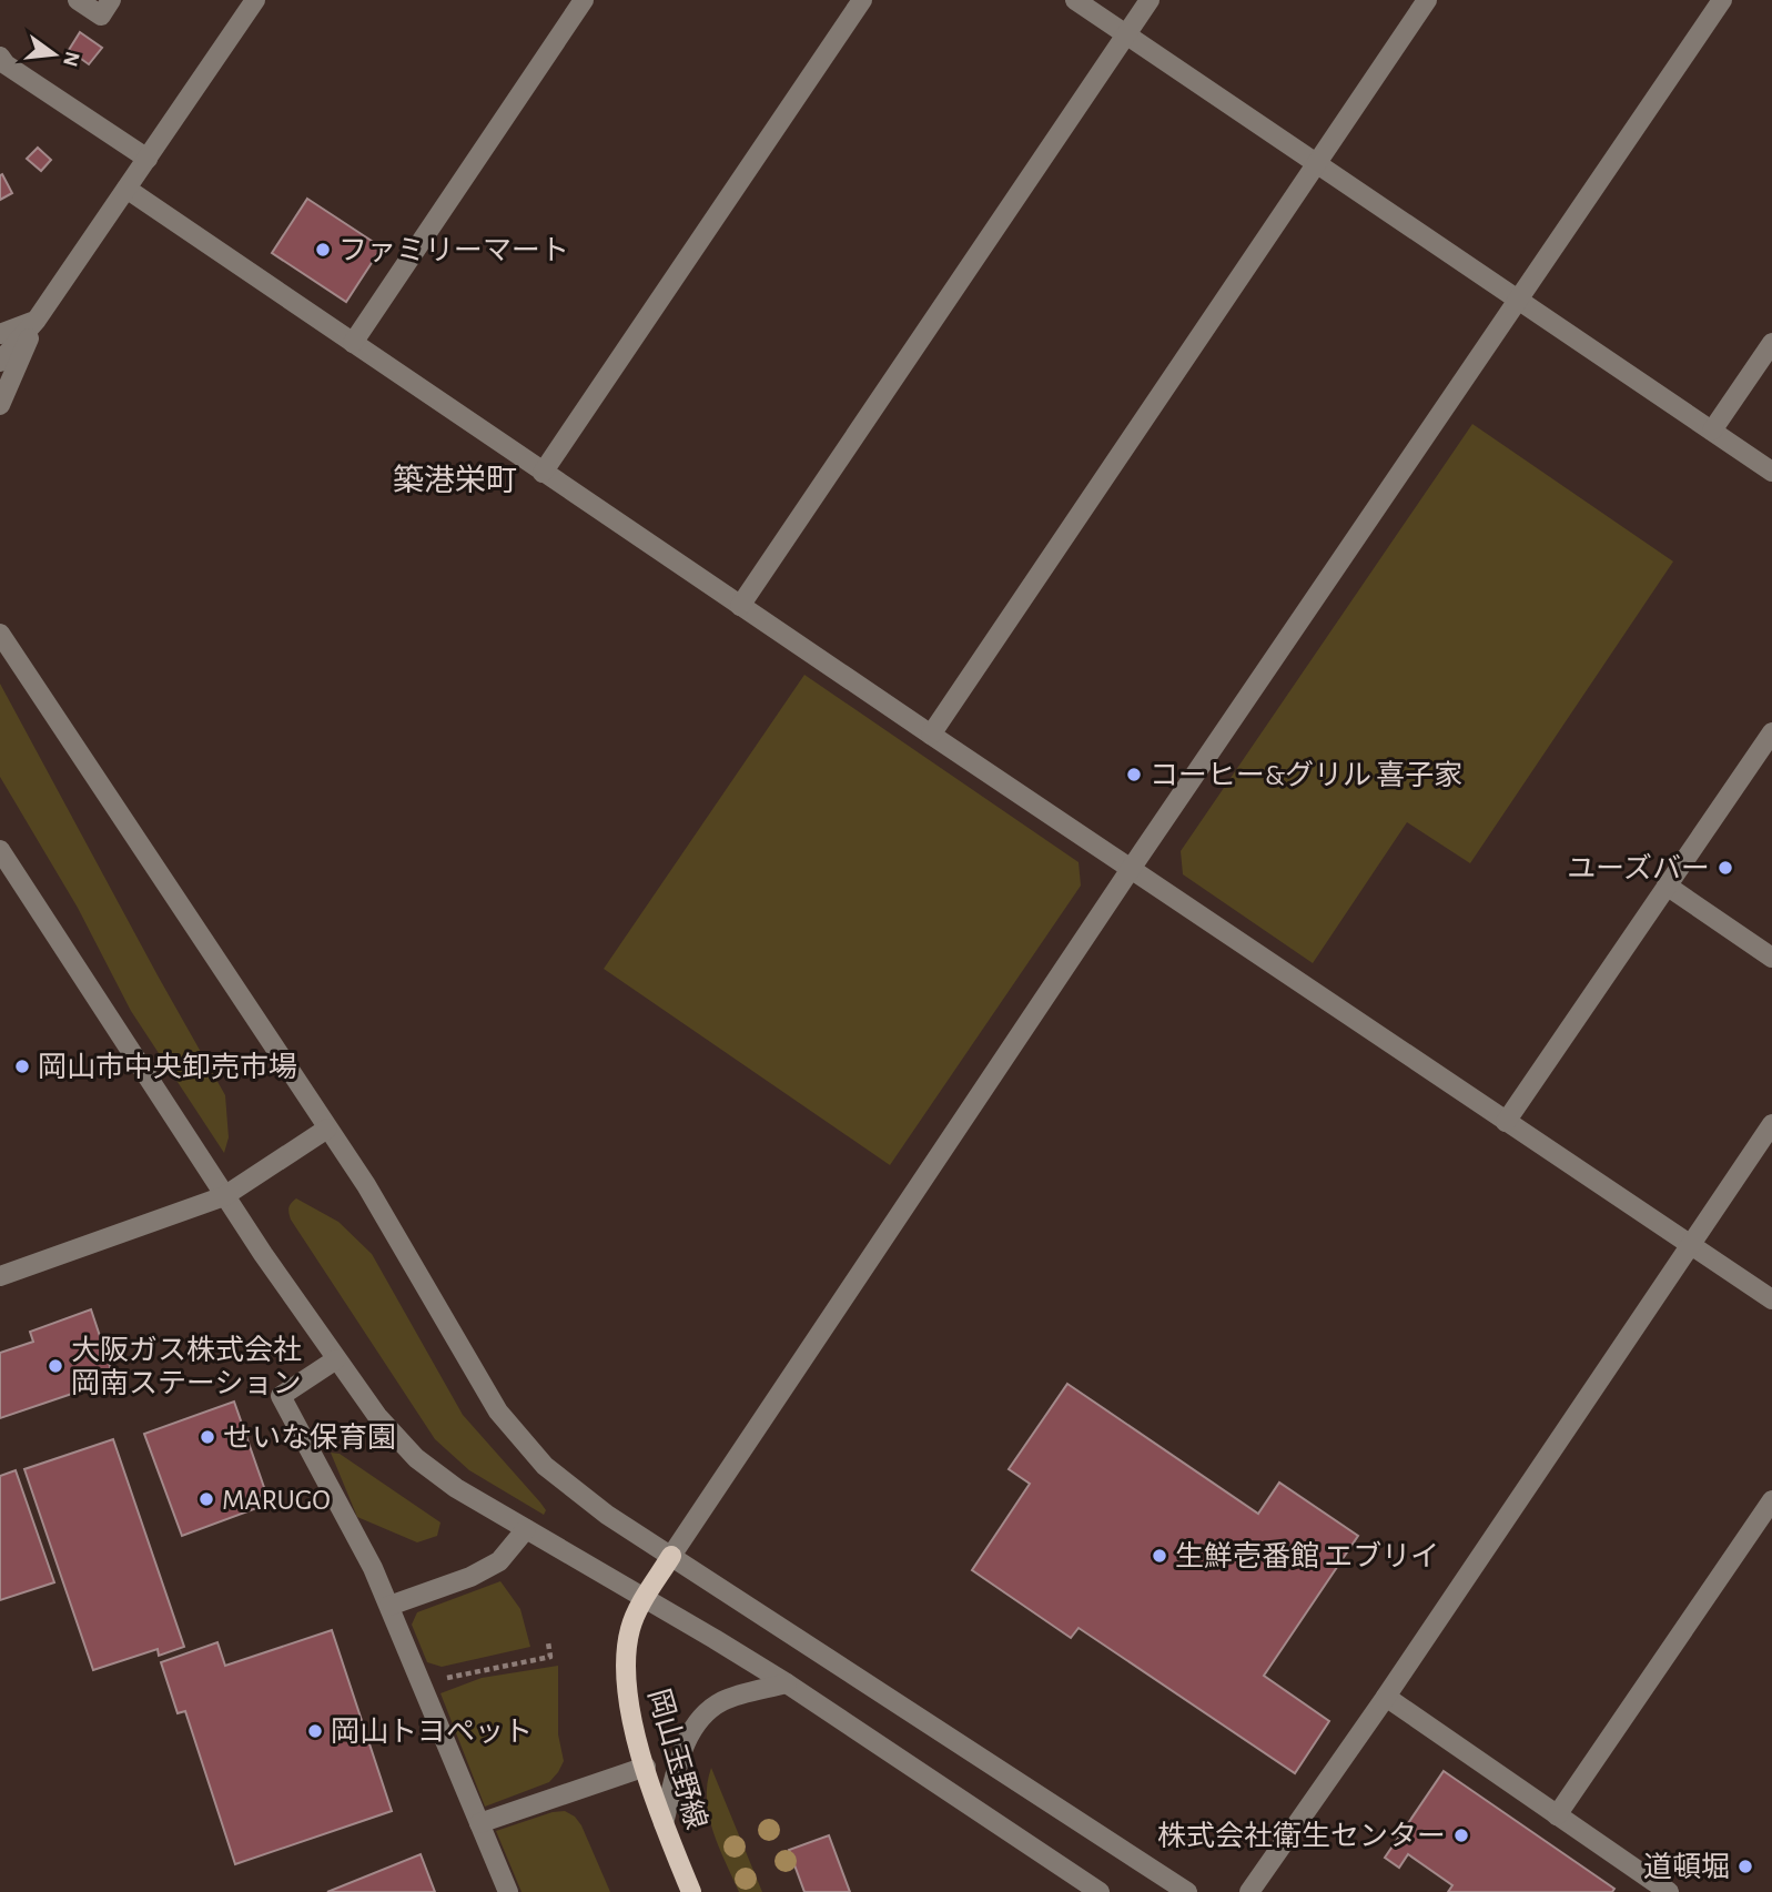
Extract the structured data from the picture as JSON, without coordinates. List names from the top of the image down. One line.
{"streets":{"main road":["岡山玉野線"]},"districts":["築港栄町"],"places":["ファミリーマート","コーヒー&グリル 喜子家","ユーズバー","岡山市中央卸売市場","大阪ガス株式会社 岡南ステーション","せいな保育園","MARUGO","生鮮壱番館 エブリイ","岡山トヨペット","株式会社衛生センター","道頓堀"],"north":"right"}
